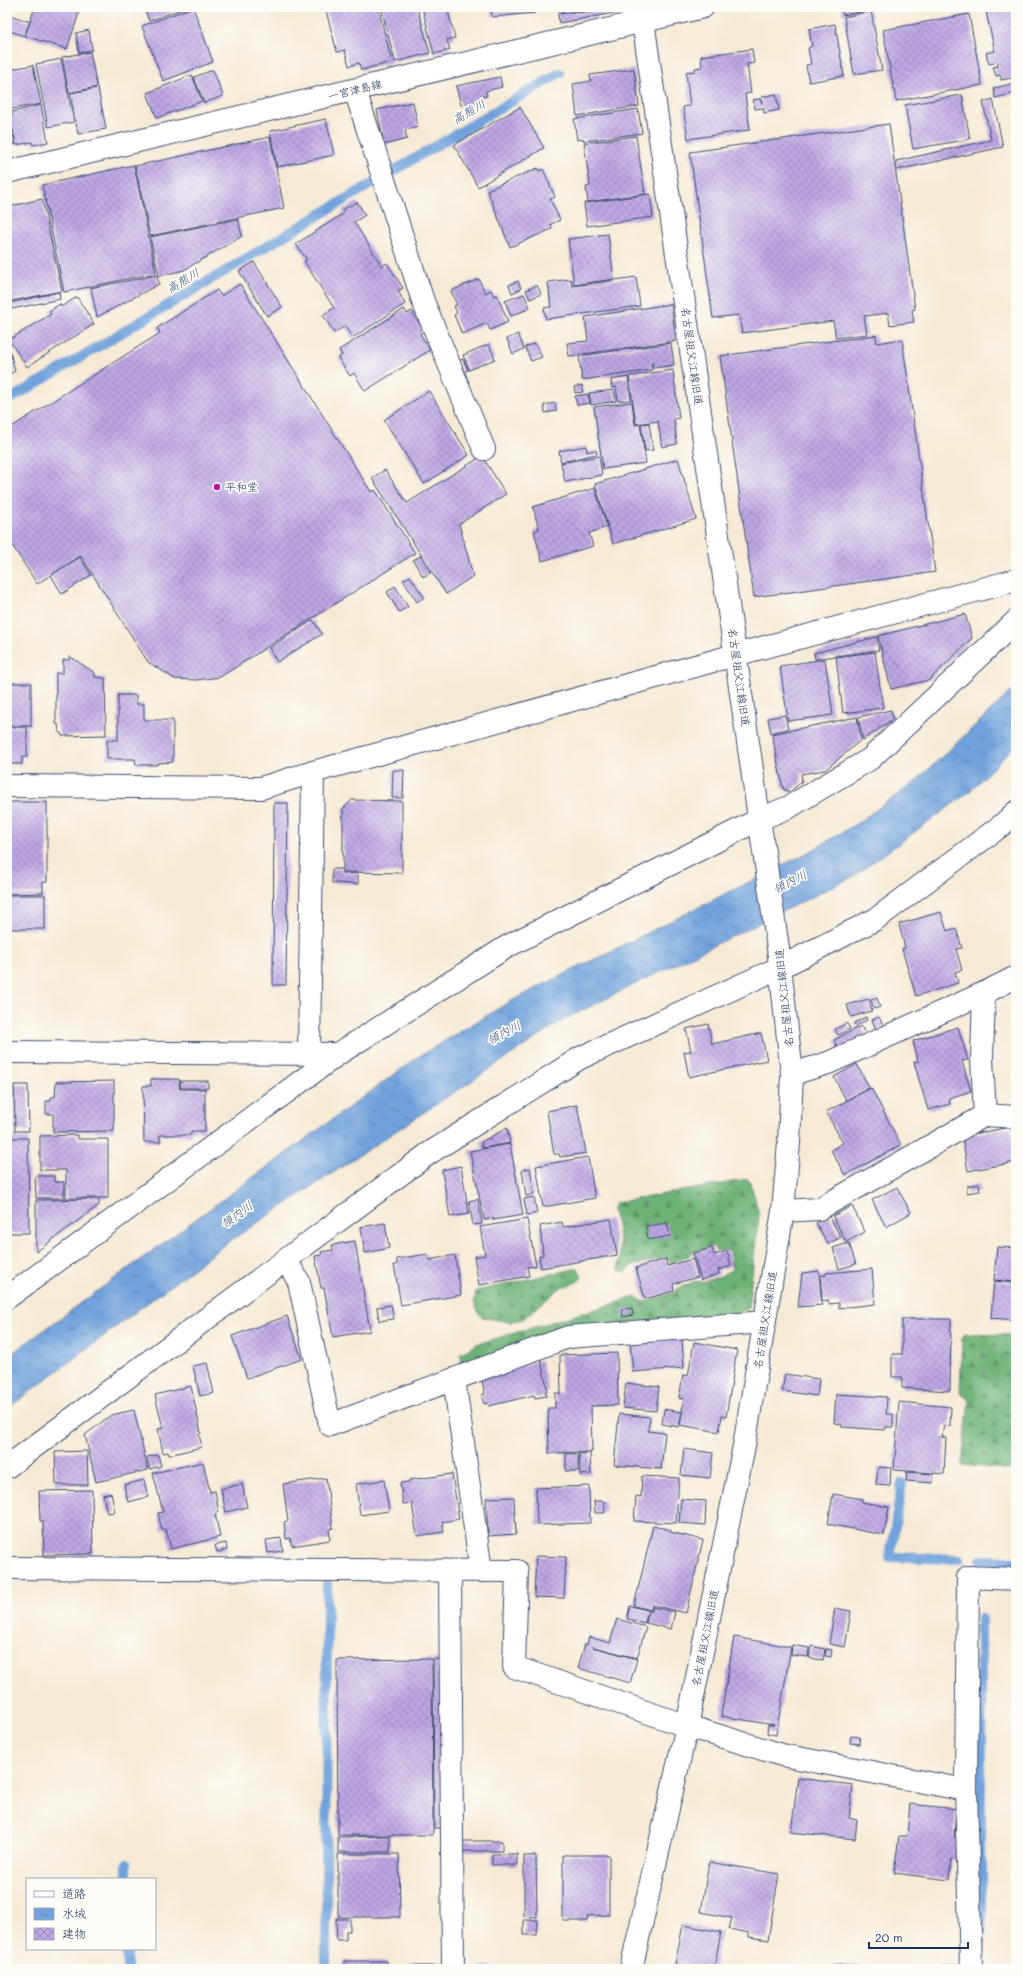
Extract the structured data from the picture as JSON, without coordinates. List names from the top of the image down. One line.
{"streets":{"street":["一宮津島線","名古屋祖父江線旧道"]},"crossings":[["一宮津島線","名古屋祖父江線旧道"]],"water":["高熊川","領内川"],"places":["平和堂"],"legend":["道路","水域","建物"],"scale_bar":"20 m"}
